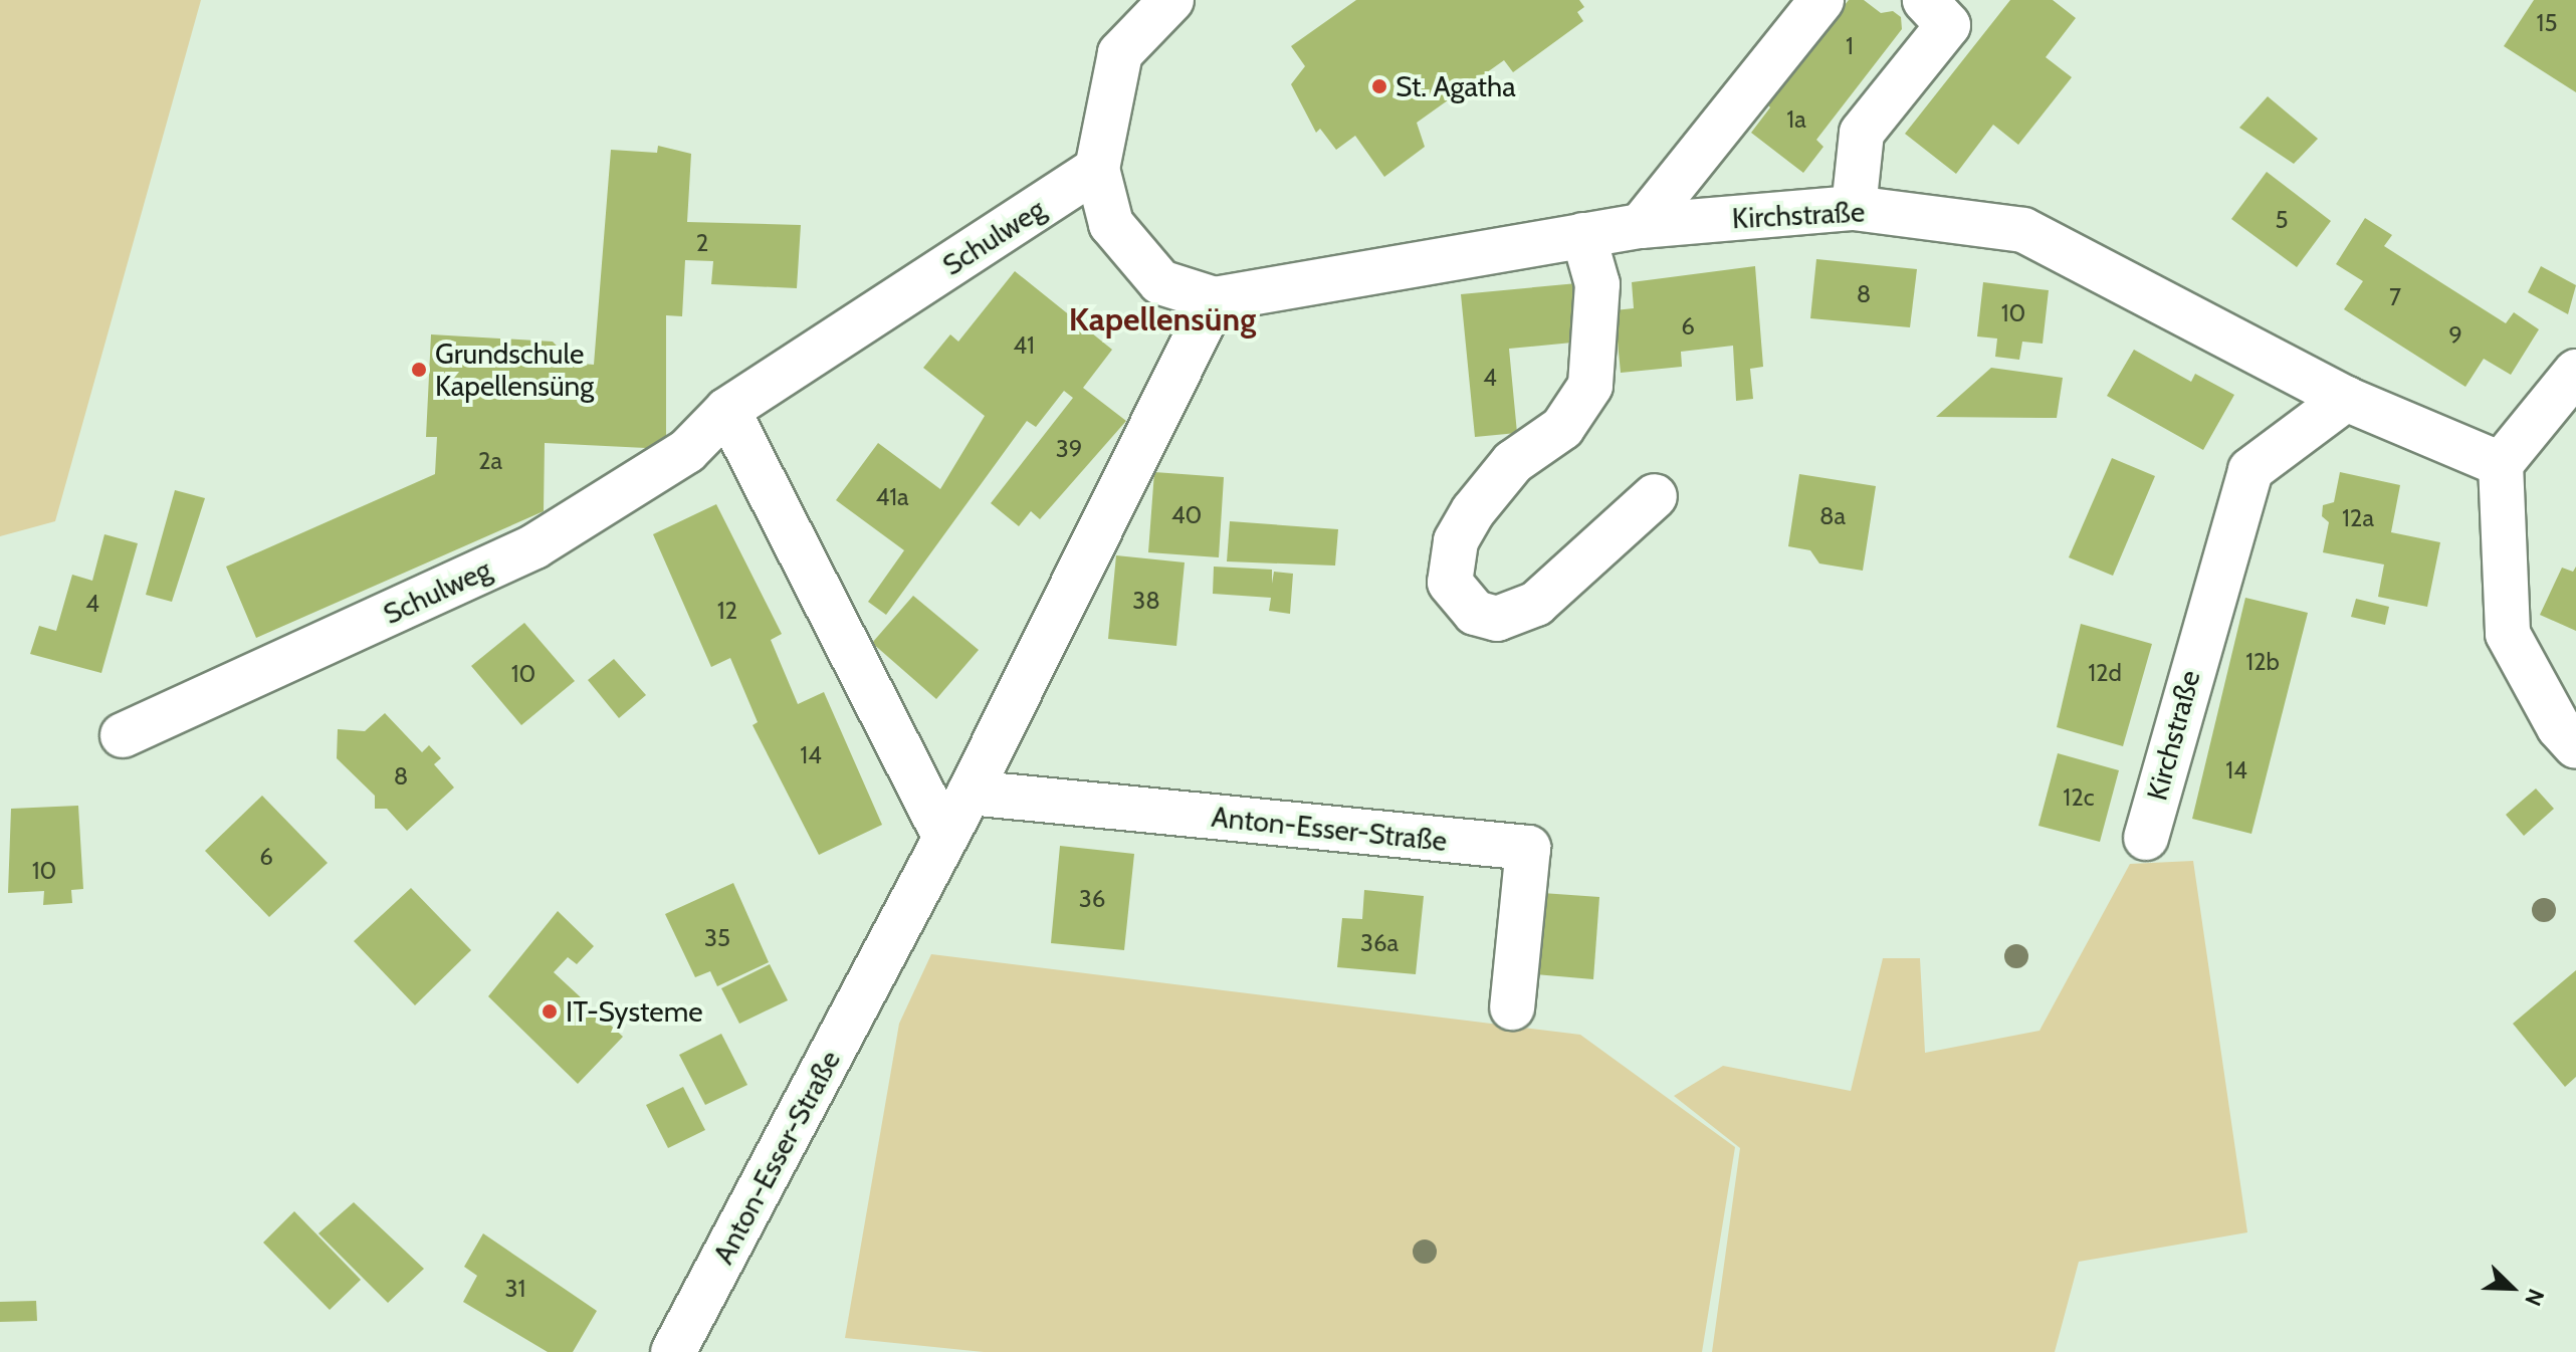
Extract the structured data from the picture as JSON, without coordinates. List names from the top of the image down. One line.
{"streets":{"street":["Kirchstraße","Schulweg","Anton-Esser-Straße"]},"crossings":[["Kirchstraße","Anton-Esser-Straße"]],"districts":["Kapellensüng"],"places":["St. Agatha","Grundschule Kapellensüng","IT-Systeme"],"house_numbers":["15","1","1a","5","2","8","7","10","6","9","41","4","39","2a","41a","40","8a","12a","38","4","12","12b","12d","10","14","14","8","12c","6","10","36","35","36a","31"],"north":"bottom right"}
